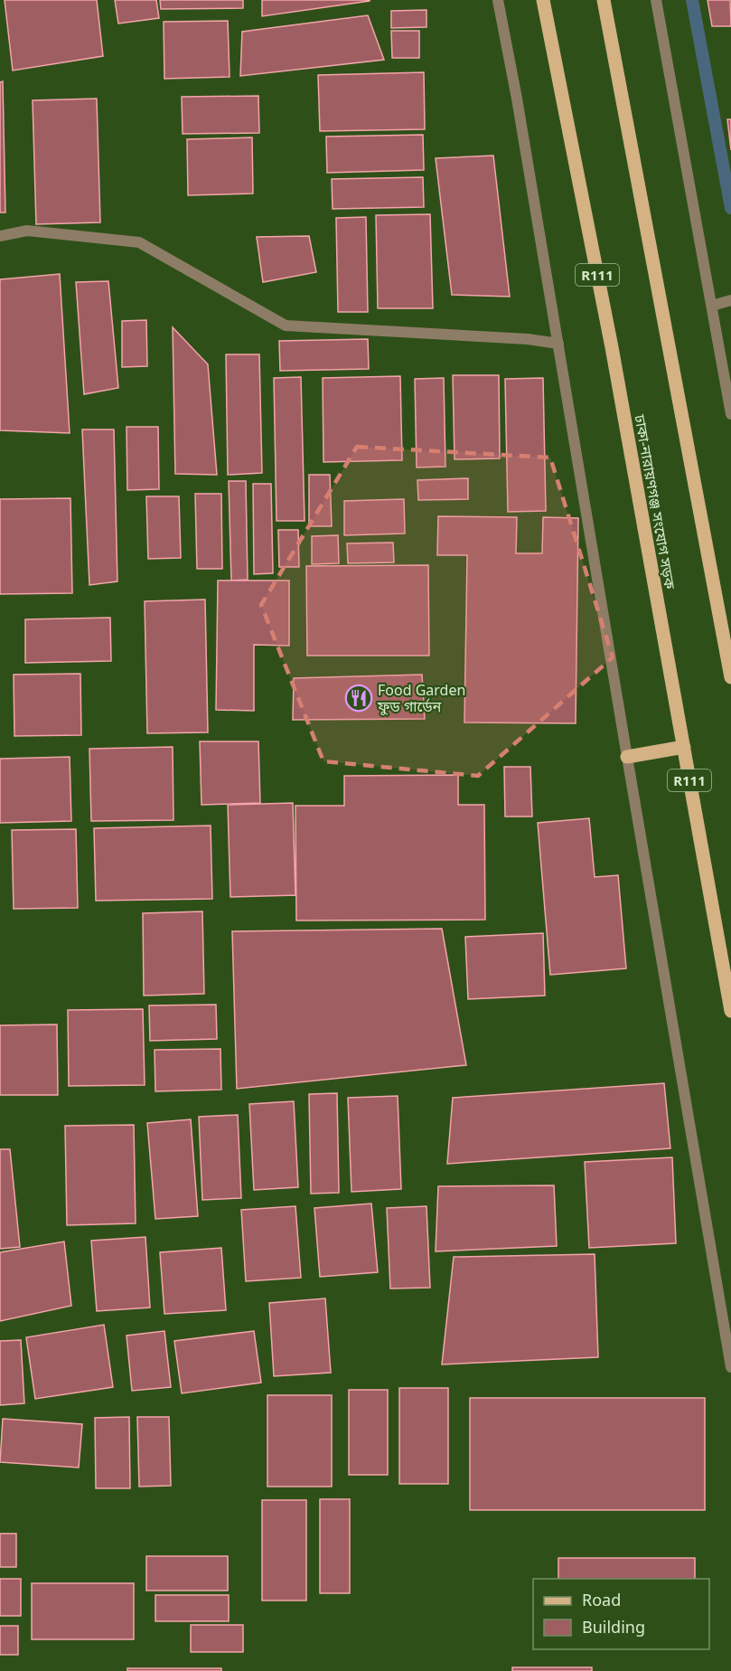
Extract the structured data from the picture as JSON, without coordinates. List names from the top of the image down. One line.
{"streets":{"main road":["R111","ঢাকা-নারায়ণগঞ্জ সংযোগ সড়ক"]},"places":{"restaurant":["Food Garden ফুড গার্ডেন"]},"legend":["Road","Building"]}
